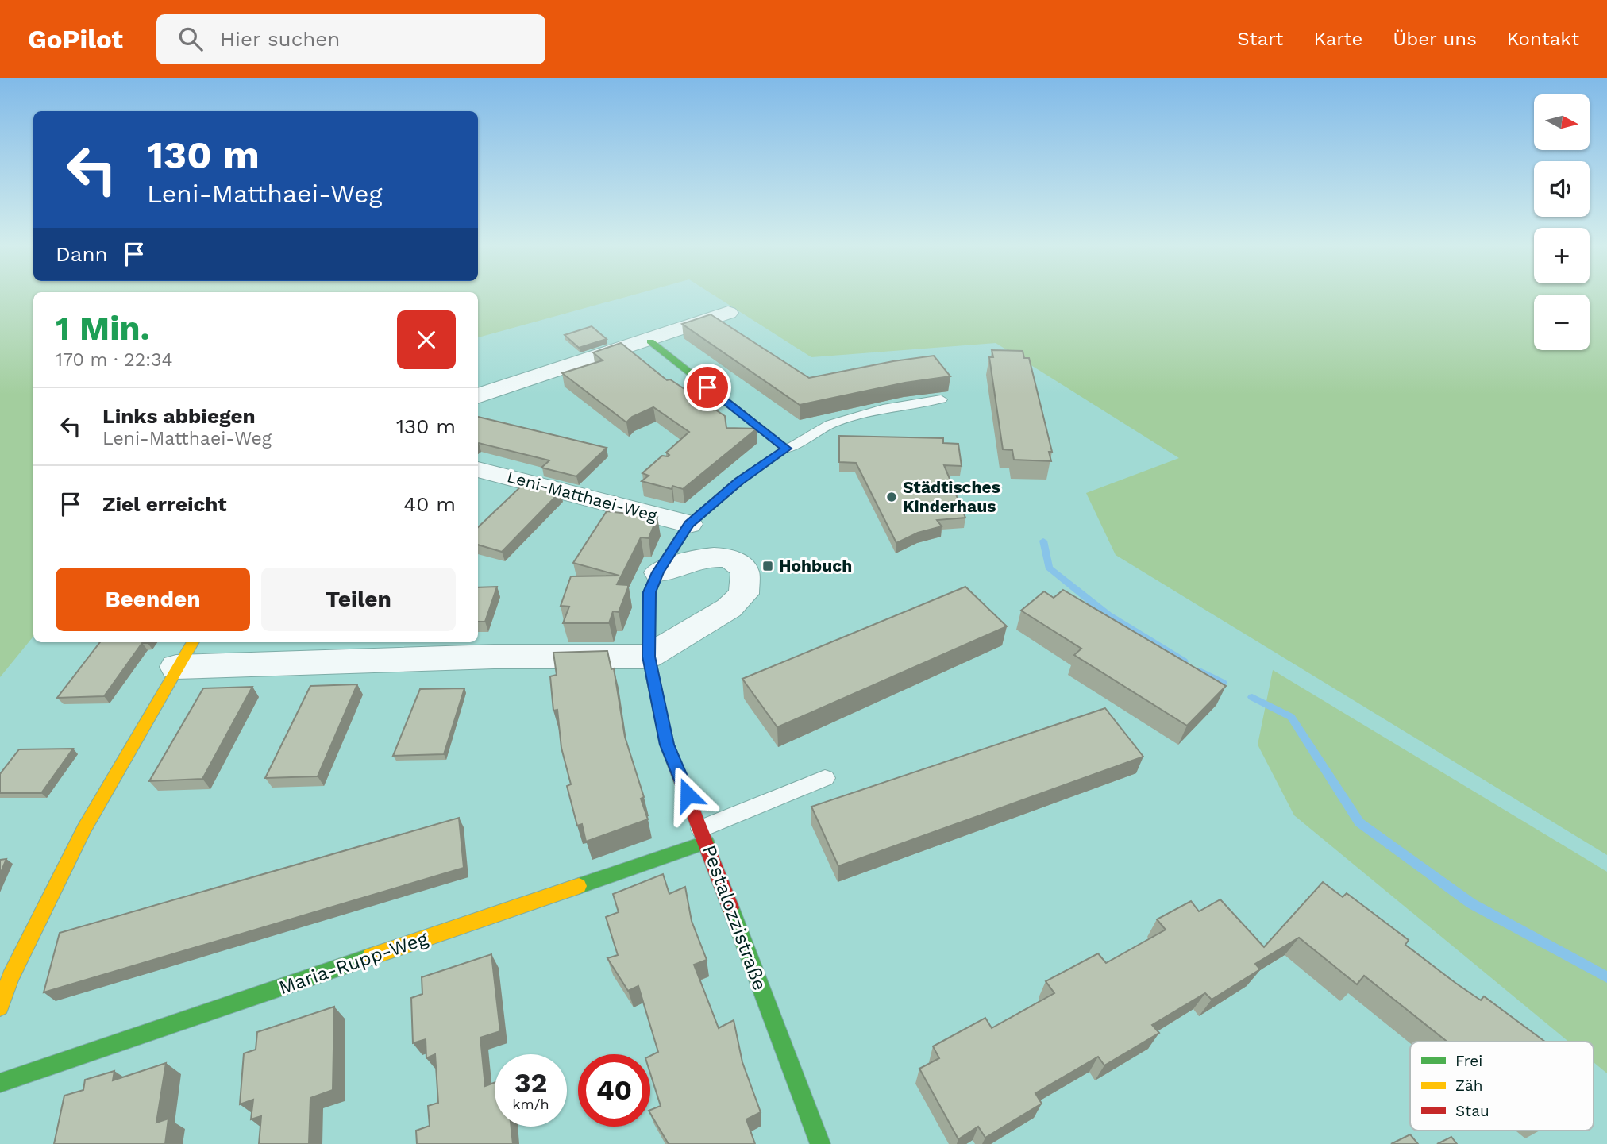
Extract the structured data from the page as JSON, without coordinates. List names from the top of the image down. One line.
{"streets":{"street":["Leni-Matthaei-Weg","Pestalozzistraße","Maria-Rupp-Weg"]},"crossings":[["Leni-Matthaei-Weg","Pestalozzistraße"],["Pestalozzistraße","Maria-Rupp-Weg"]],"places":{"other":["Städtisches Kinderhaus"],"transit":["Hohbuch"]},"legend":["Frei","Zäh","Stau"],"north":"right","page":{"header":"GoPilot","search":"Hier suchen","nav":["Start","Karte","Über uns","Kontakt"],"map_buttons":["+","−"],"turn":["130 m","Leni-Matthaei-Weg"],"then":"Dann","heading":["1 Min.","170 m · 22:34"],"list":[{"name":"Links abbiegen","note":"Leni-Matthaei-Weg","value":"130 m"},{"name":"Ziel erreicht","value":"40 m"}],"buttons":["Beenden","Teilen"],"speed":"32 km/h","limit":"40"}}
